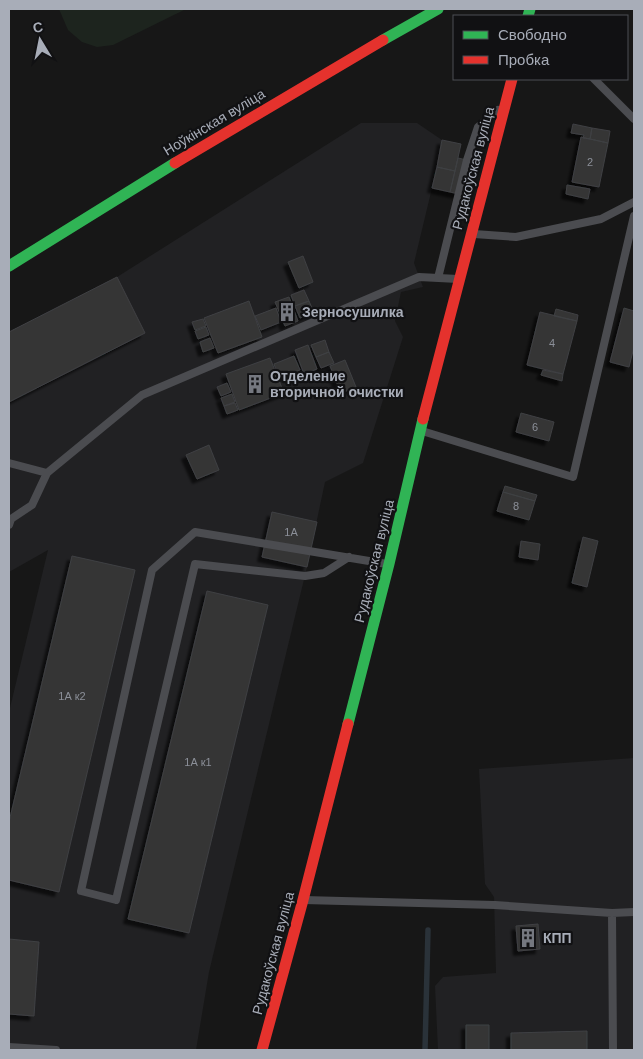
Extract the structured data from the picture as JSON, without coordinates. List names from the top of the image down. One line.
{"streets":{"street":["Ноўкінская вуліца","Рудакоўская вуліца"]},"places":{"building":["Зерносушилка","Отделение вторичной очистки","КПП"]},"house_numbers":["2","4","6","8","1А","1А к2","1А к1"],"legend":["Свободно","Пробка"],"north":"top"}
